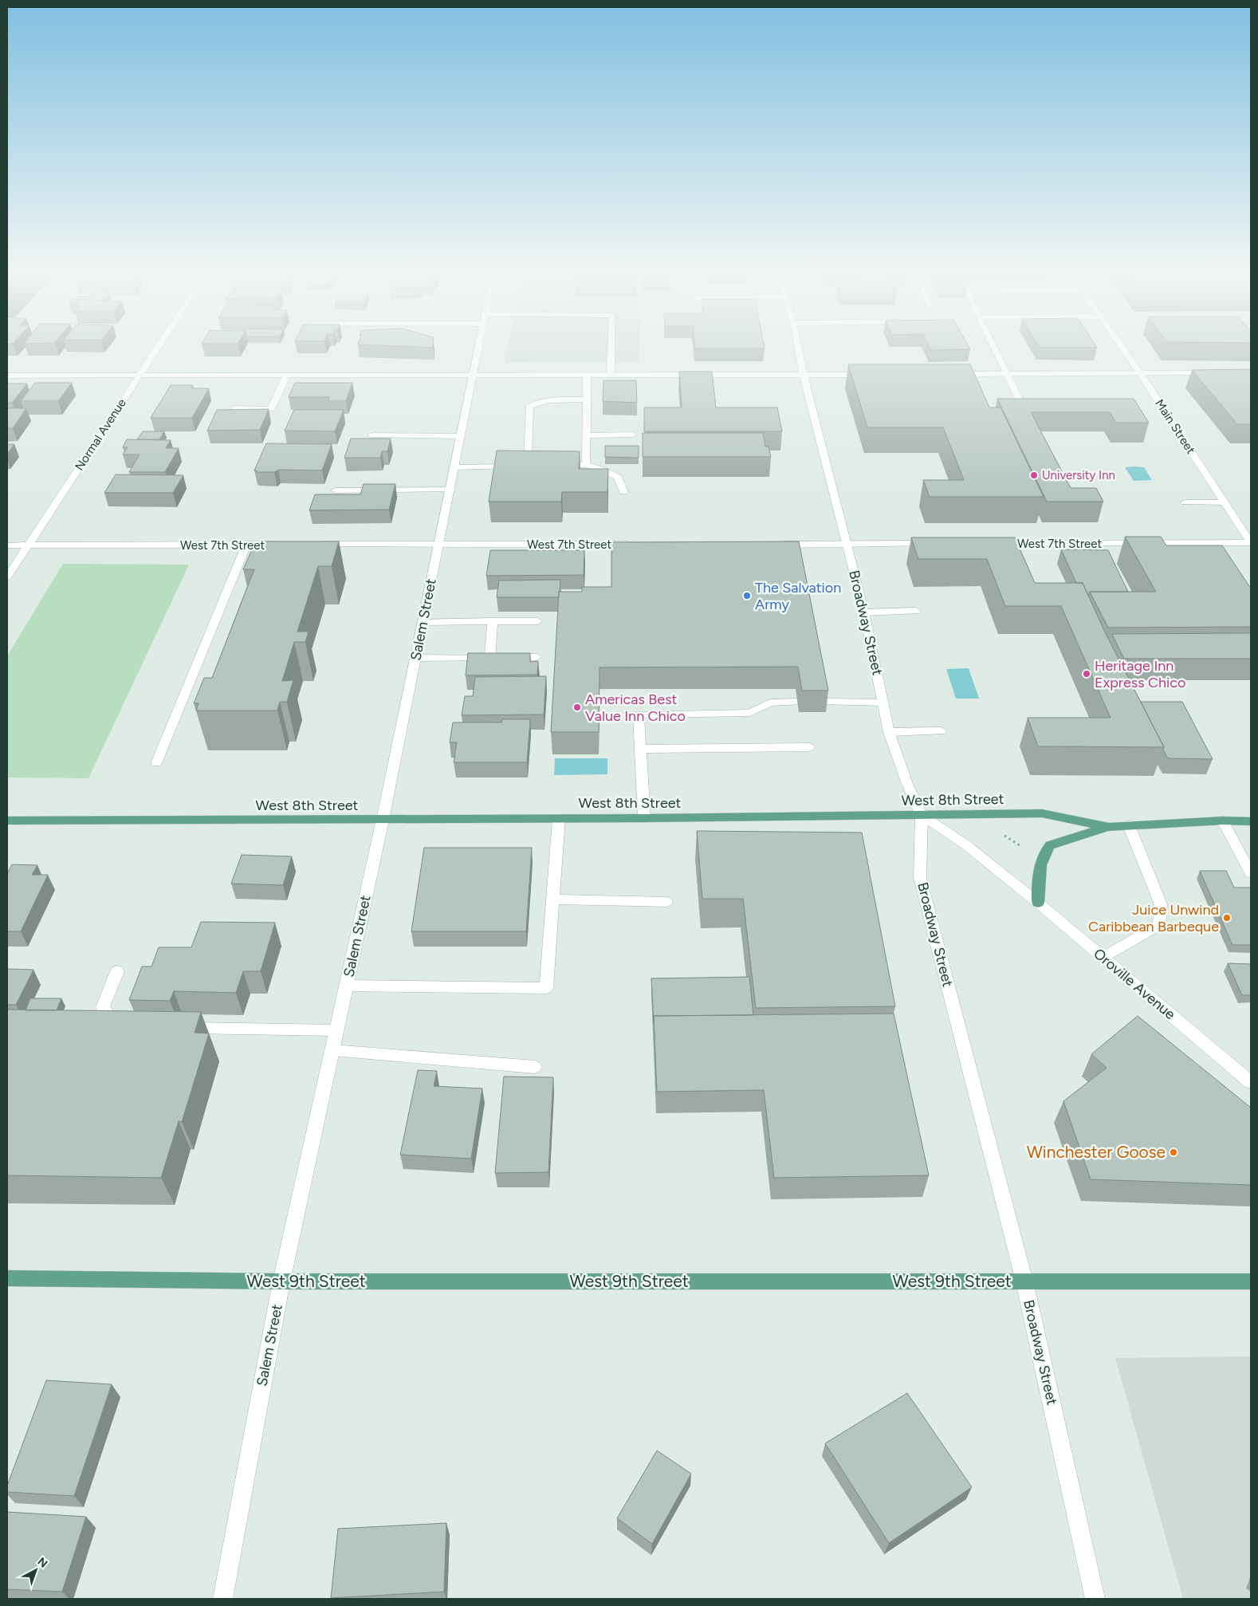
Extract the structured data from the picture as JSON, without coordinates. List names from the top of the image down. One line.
{"streets":{"main road":["West 8th Street","West 9th Street"],"street":["Main Street","Normal Avenue","West 7th Street","Salem Street","Broadway Street","Oroville Avenue"]},"crossings":[["Main Street","West 7th Street"],["Normal Avenue","West 7th Street"],["West 7th Street","Salem Street"],["Salem Street","West 8th Street"],["Salem Street","West 9th Street"],["Broadway Street","West 8th Street"],["Broadway Street","Oroville Avenue"],["Broadway Street","West 9th Street"],["West 8th Street","Oroville Avenue"]],"places":["University Inn","The Salvation Army","Heritage Inn Express Chico","Americas Best Value Inn Chico","Juice Unwind Caribbean Barbeque","Winchester Goose"],"north":"top right"}
